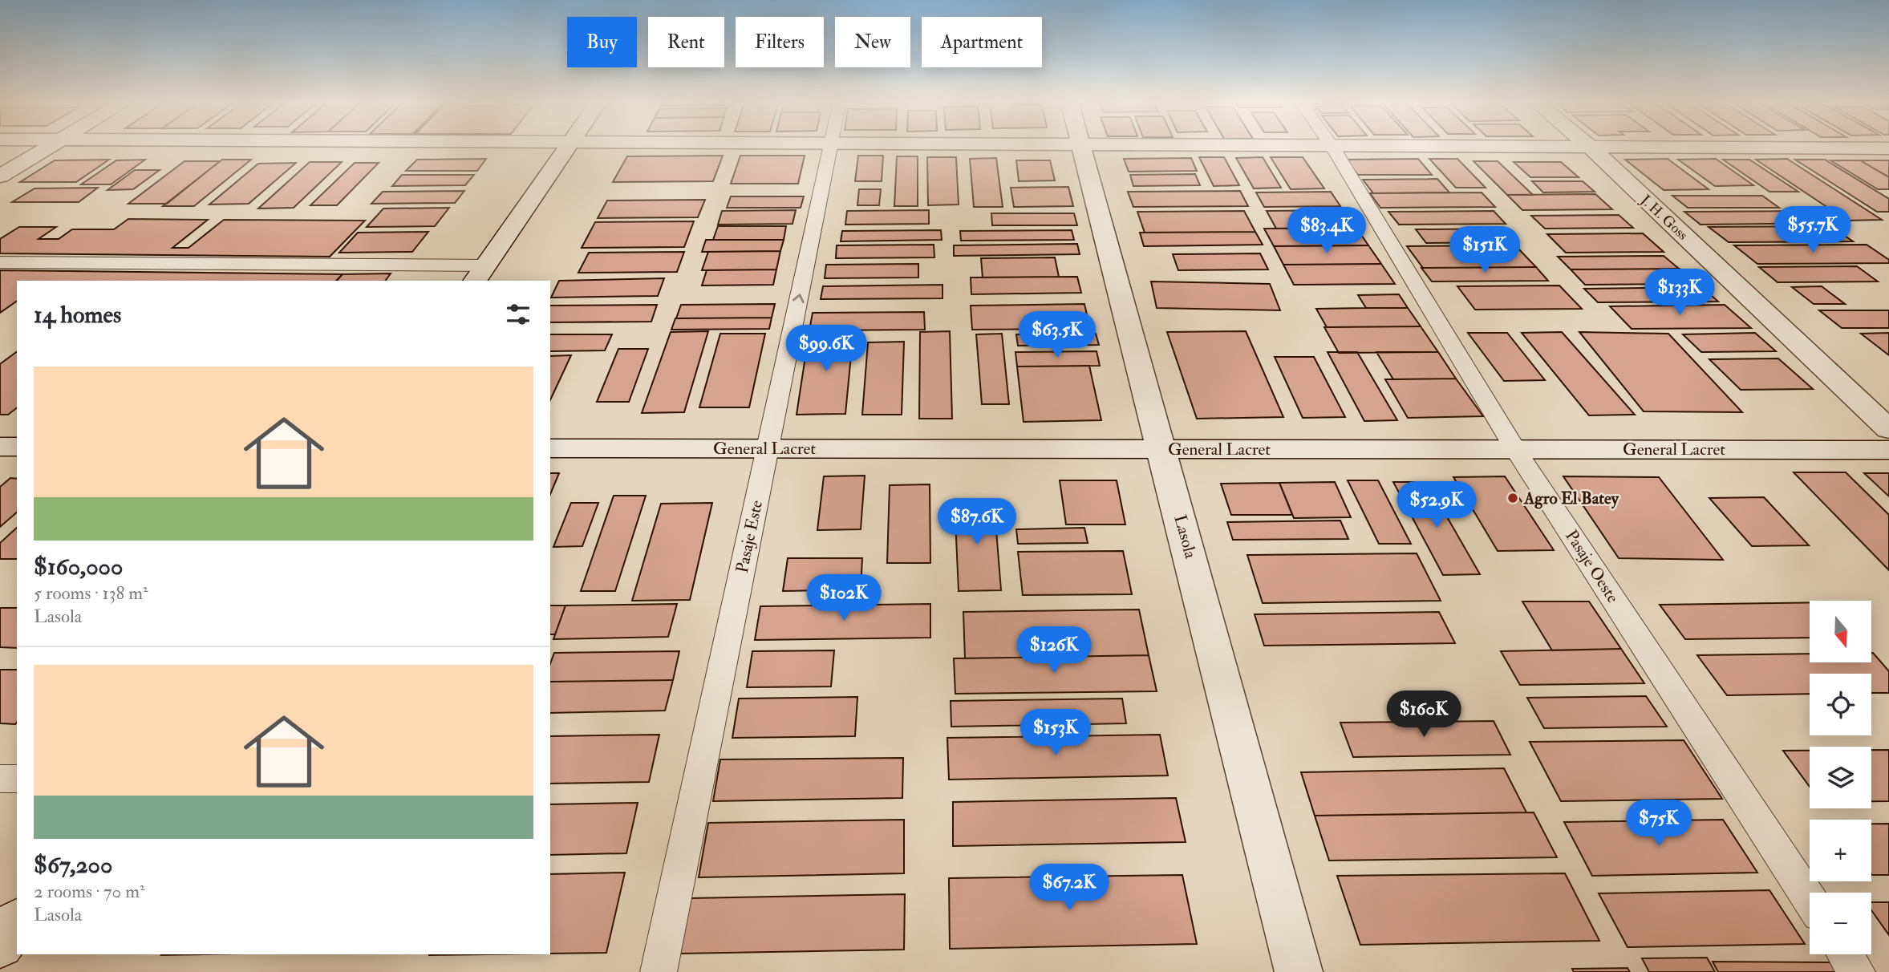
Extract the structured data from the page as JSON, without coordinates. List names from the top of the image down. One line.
{"streets":{"street":["J. H. Goss","General Lacret","Lasola"],"lane":["Pasaje Este","Pasaje Oeste"]},"crossings":[["General Lacret","Pasaje Este"],["General Lacret","Lasola"],["General Lacret","Pasaje Oeste"]],"one_way":["Pasaje Este"],"places":["Agro El Batey"],"north":"bottom","page":{"chip":["Buy","Rent","Filters","New","Apartment"],"price":["$55.7K","$83.4K","$151K","$133K","$63.5K","$99.6K","$52.9K","$87.6K","$102K","$126K","$160K","$153K","$75K","$67.2K"],"heading":"14 homes","list":[{"name":"$160,000","note":"5 rooms · 138 m² · Lasola"},{"name":"$67,200","note":"2 rooms · 70 m² · Lasola"}],"map_buttons":["+","−"]}}
